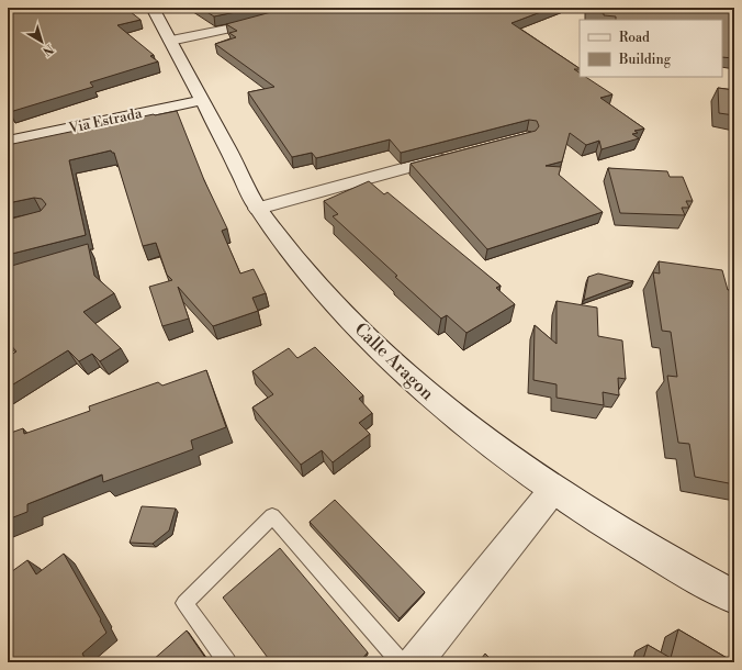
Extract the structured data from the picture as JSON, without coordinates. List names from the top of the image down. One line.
{"streets":{"street":["Via Estrada","Calle Aragon"]},"crossings":[["Via Estrada","Calle Aragon"]],"legend":["Road","Building"],"north":"bottom right"}
